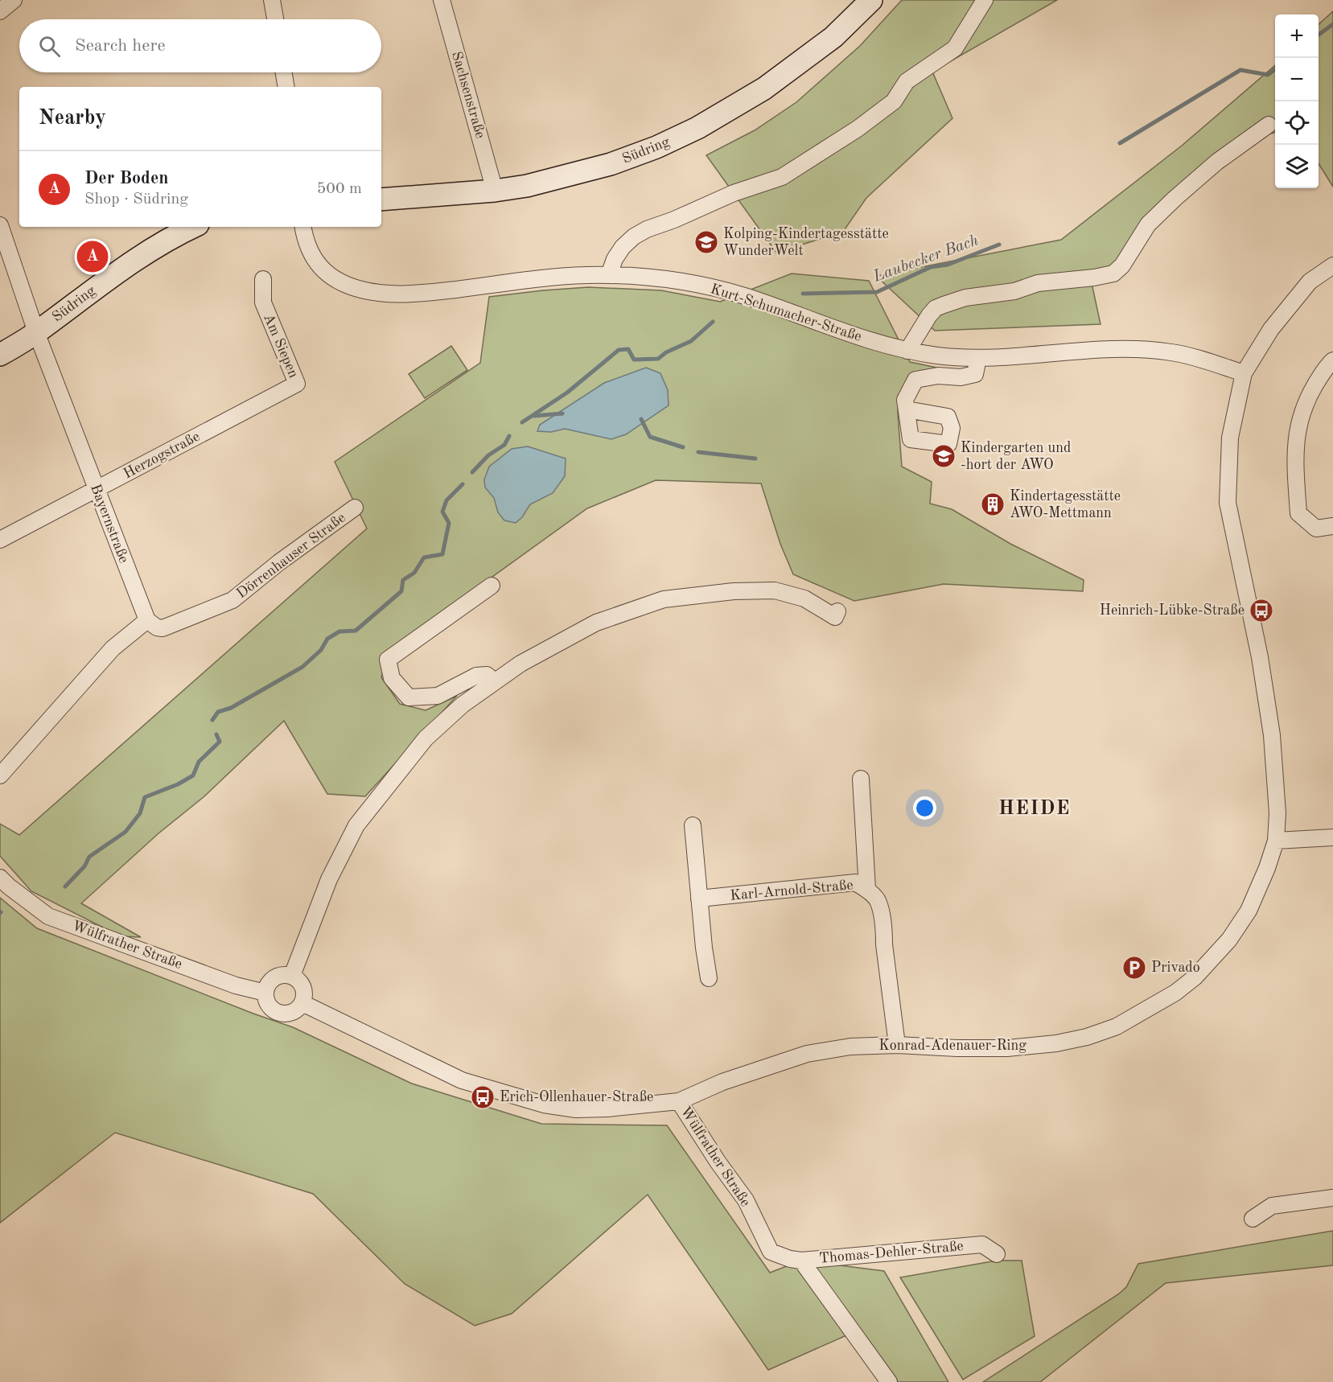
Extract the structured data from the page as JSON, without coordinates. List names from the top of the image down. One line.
{"streets":{"street":["Sachsenstraße","Südring","Kurt-Schumacher-Straße","Am Siepen","Herzogstraße","Bayernstraße","Dörrenhauser Straße","Karl-Arnold-Straße","Wülfrather Straße","Konrad-Adenauer-Ring","Thomas-Dehler-Straße"]},"crossings":[["Sachsenstraße","Südring"],["Südring","Bayernstraße"],["Kurt-Schumacher-Straße","Konrad-Adenauer-Ring"],["Am Siepen","Herzogstraße"],["Herzogstraße","Bayernstraße"],["Bayernstraße","Dörrenhauser Straße"],["Karl-Arnold-Straße","Konrad-Adenauer-Ring"],["Wülfrather Straße","Konrad-Adenauer-Ring"],["Wülfrather Straße","Thomas-Dehler-Straße"]],"districts":["HEIDE"],"water":["Laubecker Bach"],"places":{"school or university":["Kolping-Kindertagesstätte WunderWelt","Kindergarten und -hort der AWO"],"building":["Kindertagesstätte AWO-Mettmann"],"bus stop":["Heinrich-Lübke-Straße","Erich-Ollenhauer-Straße"],"parking":["Privado"]},"page":{"map_buttons":["+","−"],"search":"Search here","heading":"Nearby","list":[{"mark":"A","name":"Der Boden","note":"Shop · Südring","value":"500 m"}],"pins":"A"}}
